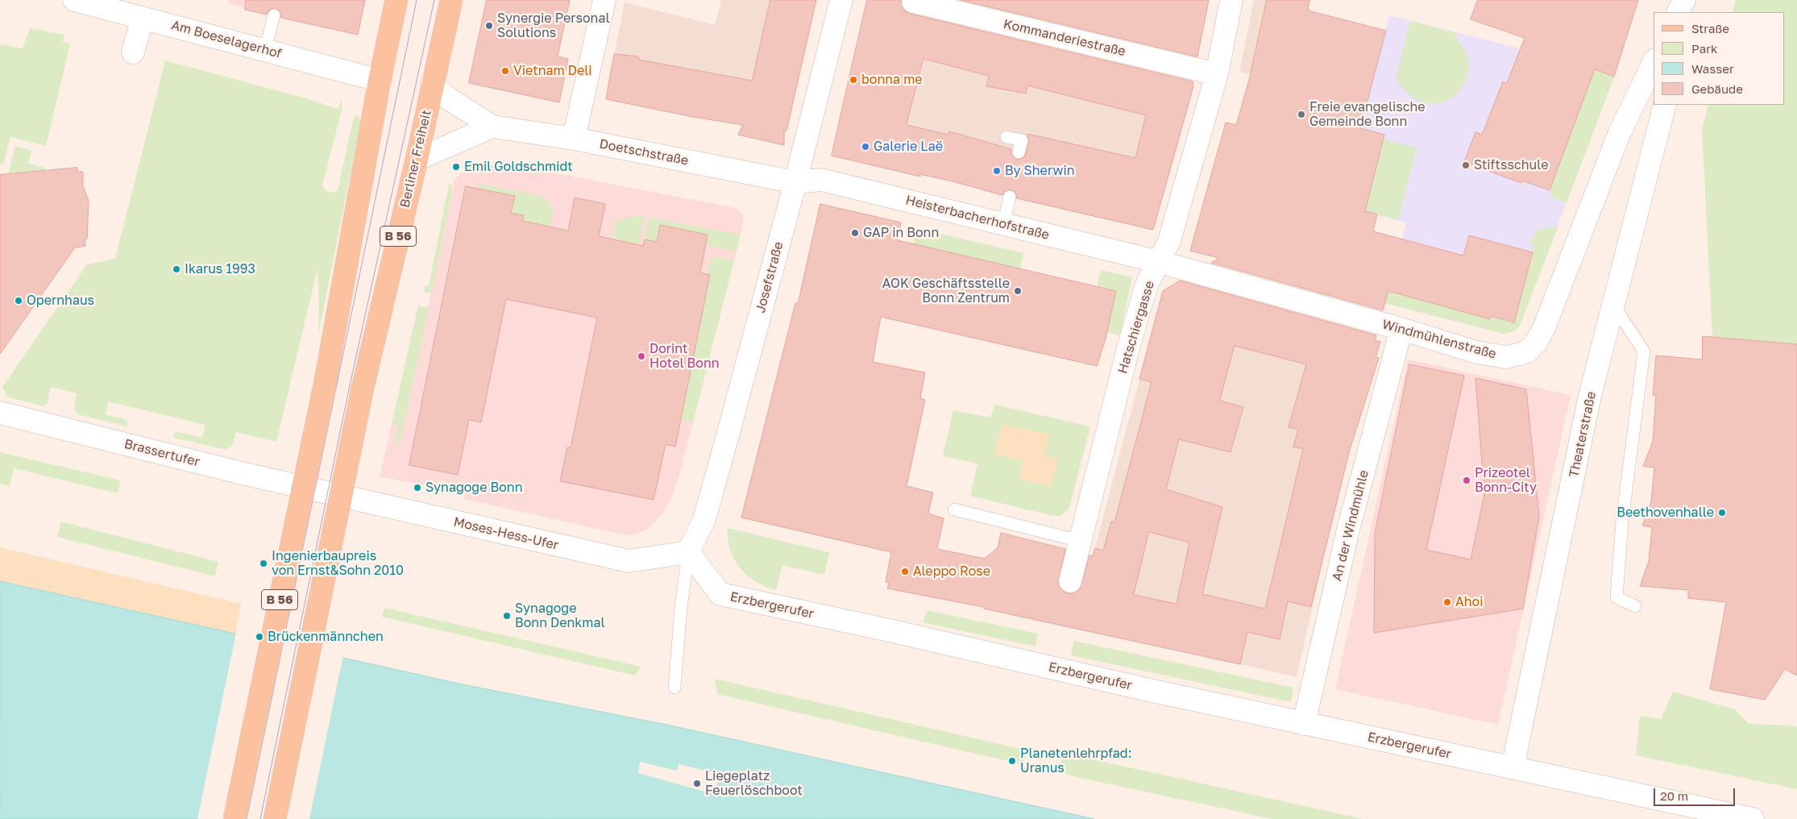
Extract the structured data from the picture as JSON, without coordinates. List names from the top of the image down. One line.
{"streets":{"main road":["Berliner Freiheit","B 56"],"street":["Kommanderiestraße","Am Boeselagerhof","Doetschstraße","Heisterbacherhofstraße","Josefstraße","Hatschiergasse","Windmühlenstraße","Theaterstraße","Brassertufer","An der Windmühle","Moses-Hess-Ufer","Erzbergerufer"]},"crossings":[["Kommanderiestraße","Hatschiergasse"],["Am Boeselagerhof","B 56"],["Doetschstraße","Berliner Freiheit"],["Doetschstraße","Heisterbacherhofstraße"],["Doetschstraße","Josefstraße"],["Heisterbacherhofstraße","Josefstraße"],["Heisterbacherhofstraße","Hatschiergasse"],["Heisterbacherhofstraße","Windmühlenstraße"],["Josefstraße","Moses-Hess-Ufer"],["Josefstraße","Erzbergerufer"],["Hatschiergasse","Windmühlenstraße"],["Windmühlenstraße","An der Windmühle"],["Theaterstraße","Erzbergerufer"],["Brassertufer","Moses-Hess-Ufer"],["An der Windmühle","Erzbergerufer"],["Moses-Hess-Ufer","Erzbergerufer"]],"places":["Synergie Personal Solutions","Vietnam Deli","bonna me","Freie evangelische Gemeinde Bonn","Galerie Laë","Stiftsschule","Emil Goldschmidt","By Sherwin","GAP in Bonn","Ikarus 1993","AOK Geschäftsstelle Bonn Zentrum","Opernhaus","Dorint Hotel Bonn","Prizeotel Bonn-City","Synagoge Bonn","Beethovenhalle","Ingenierbaupreis von Ernst&Sohn 2010","Aleppo Rose","Ahoi","Synagoge Bonn Denkmal","Brückenmännchen","Planetenlehrpfad: Uranus","Liegeplatz Feuerlöschboot"],"legend":["Straße","Park","Wasser","Gebäude"],"scale_bar":"20 m"}
